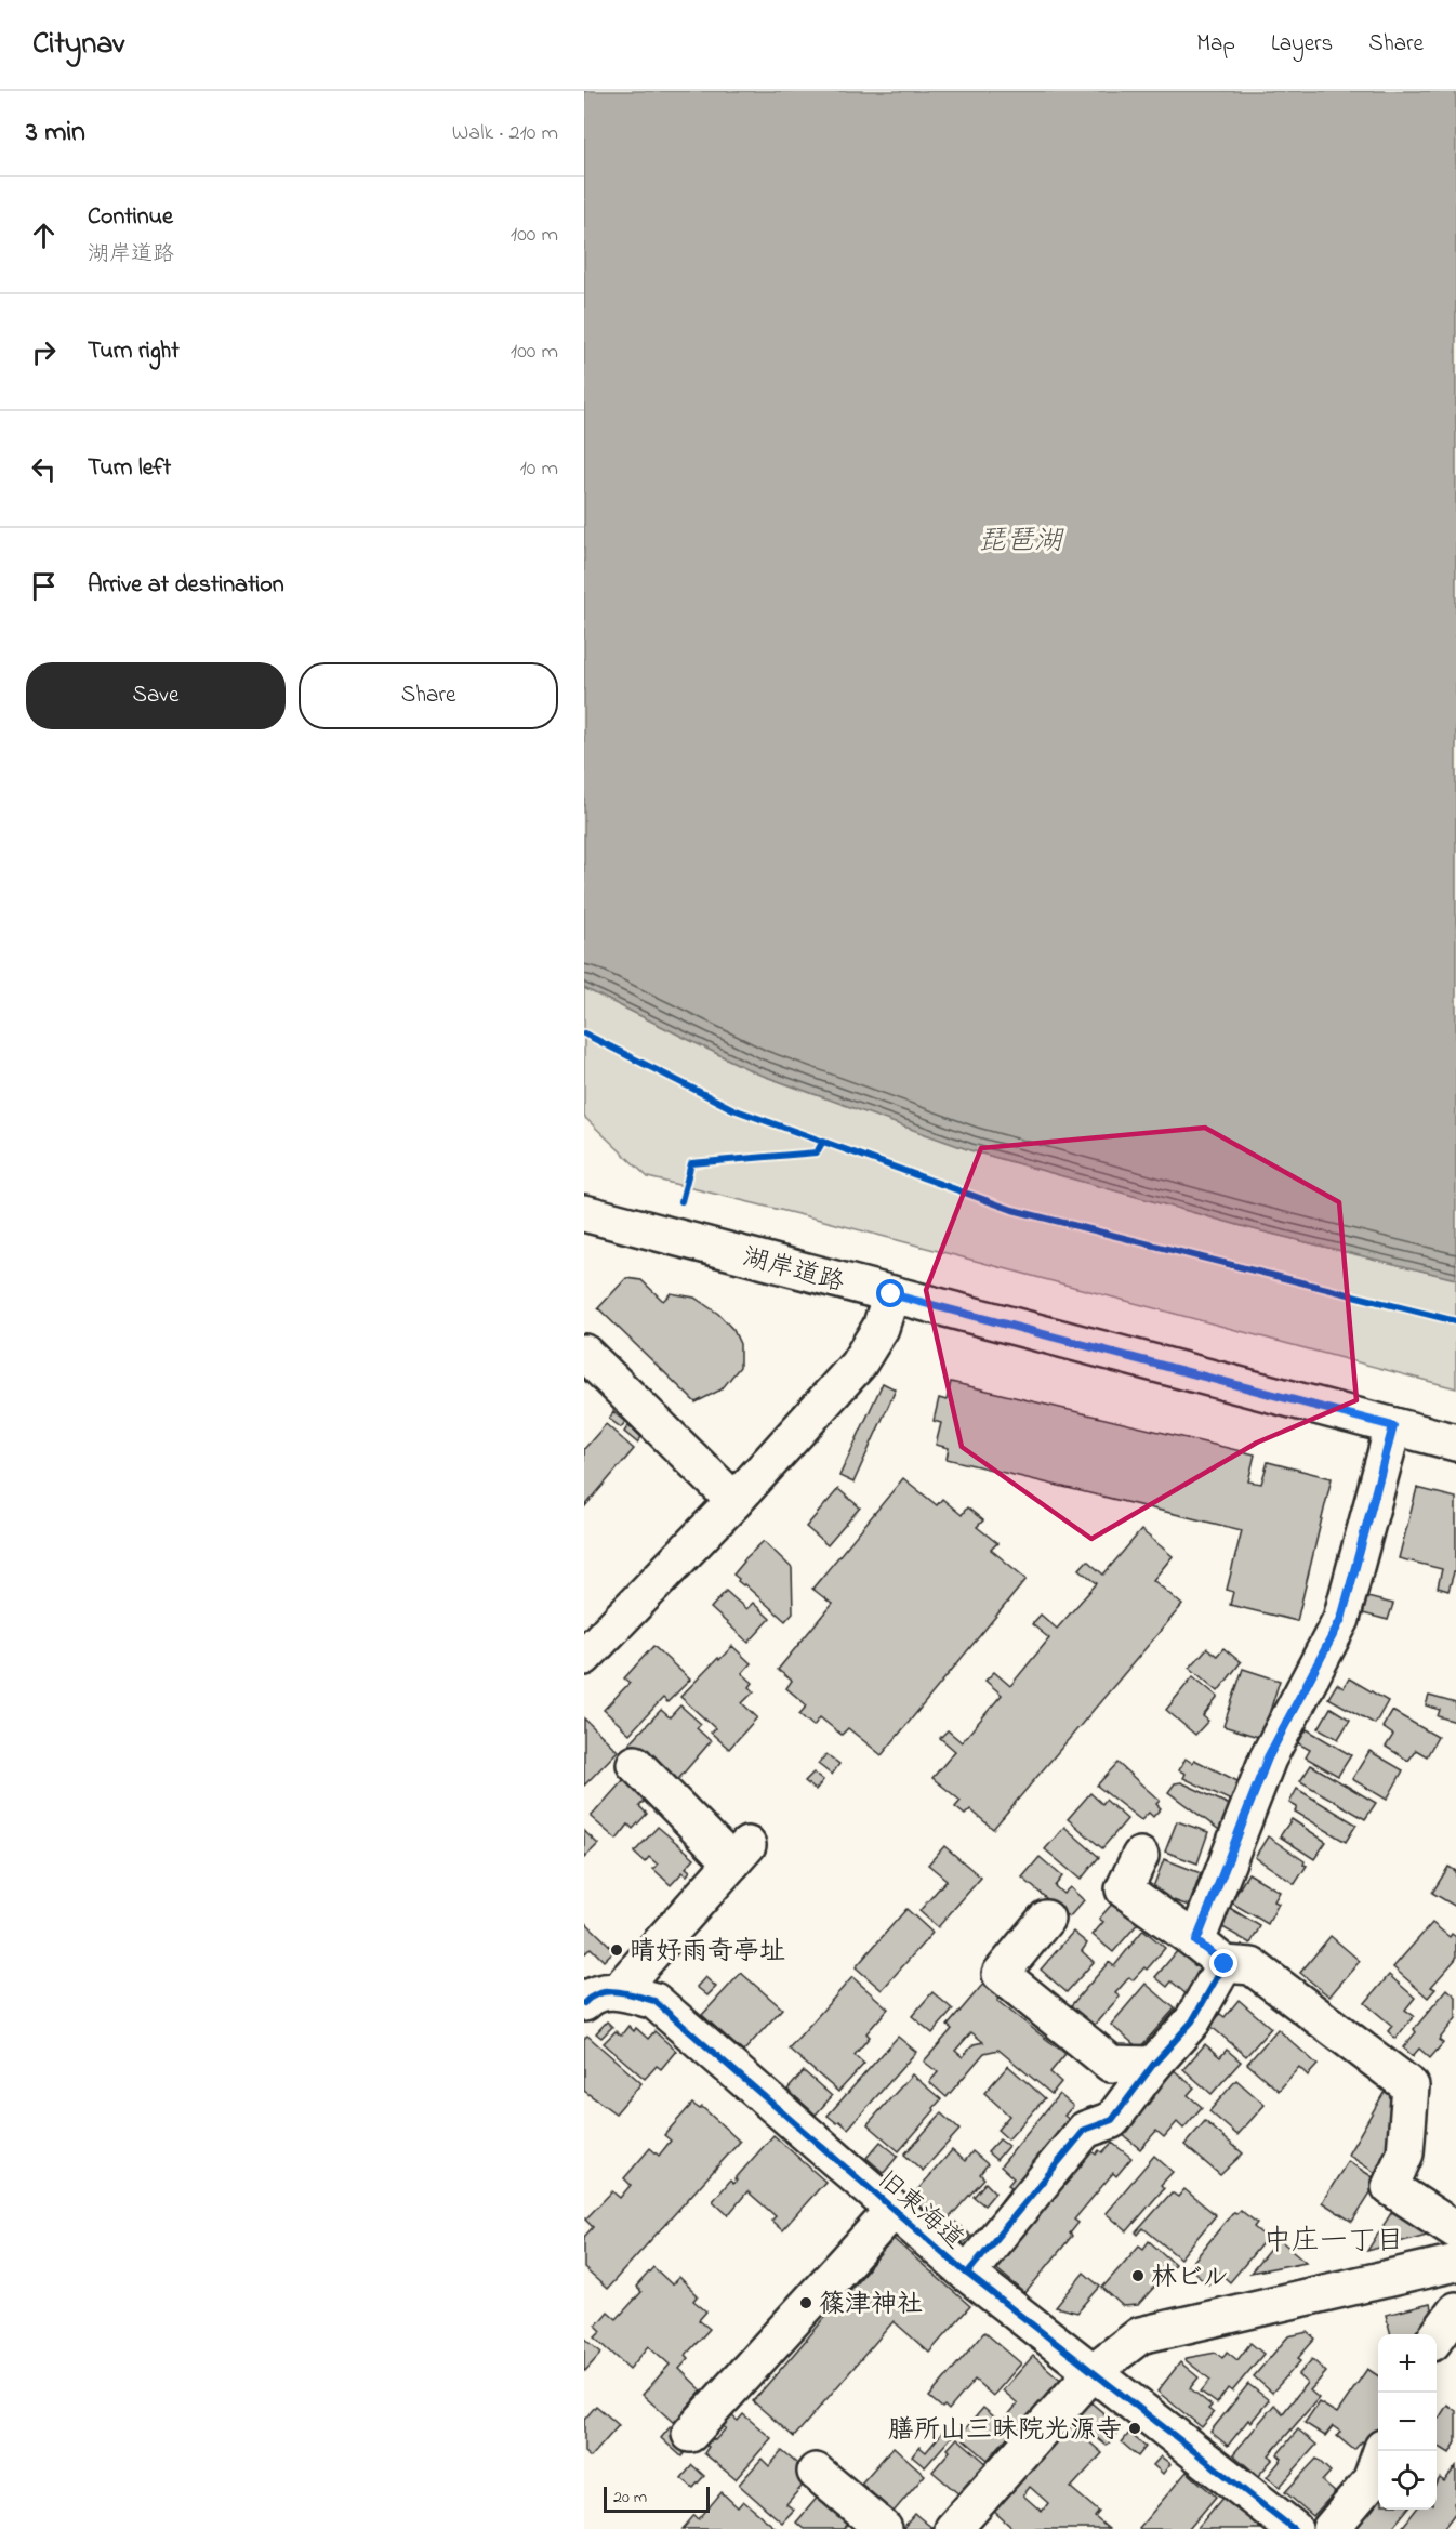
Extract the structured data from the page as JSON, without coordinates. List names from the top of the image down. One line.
{"streets":{"street":["湖岸道路","旧東海道"]},"districts":["中庄一丁目"],"water":["琵琶湖"],"places":["晴好雨奇亭址","林ビル","篠津神社","膳所山三昧院光源寺"],"scale_bar":"20 m","page":{"header":"Citynav","nav":["Map","Layers","Share"],"heading":["3 min","Walk · 210 m"],"list":[["Continue","湖岸道路","100 m"],["Turn right","100 m"],["Turn left","10 m"],"Arrive at destination"],"buttons":["Save","Share"],"map_buttons":["+","−"],"scale":"20 m"}}
